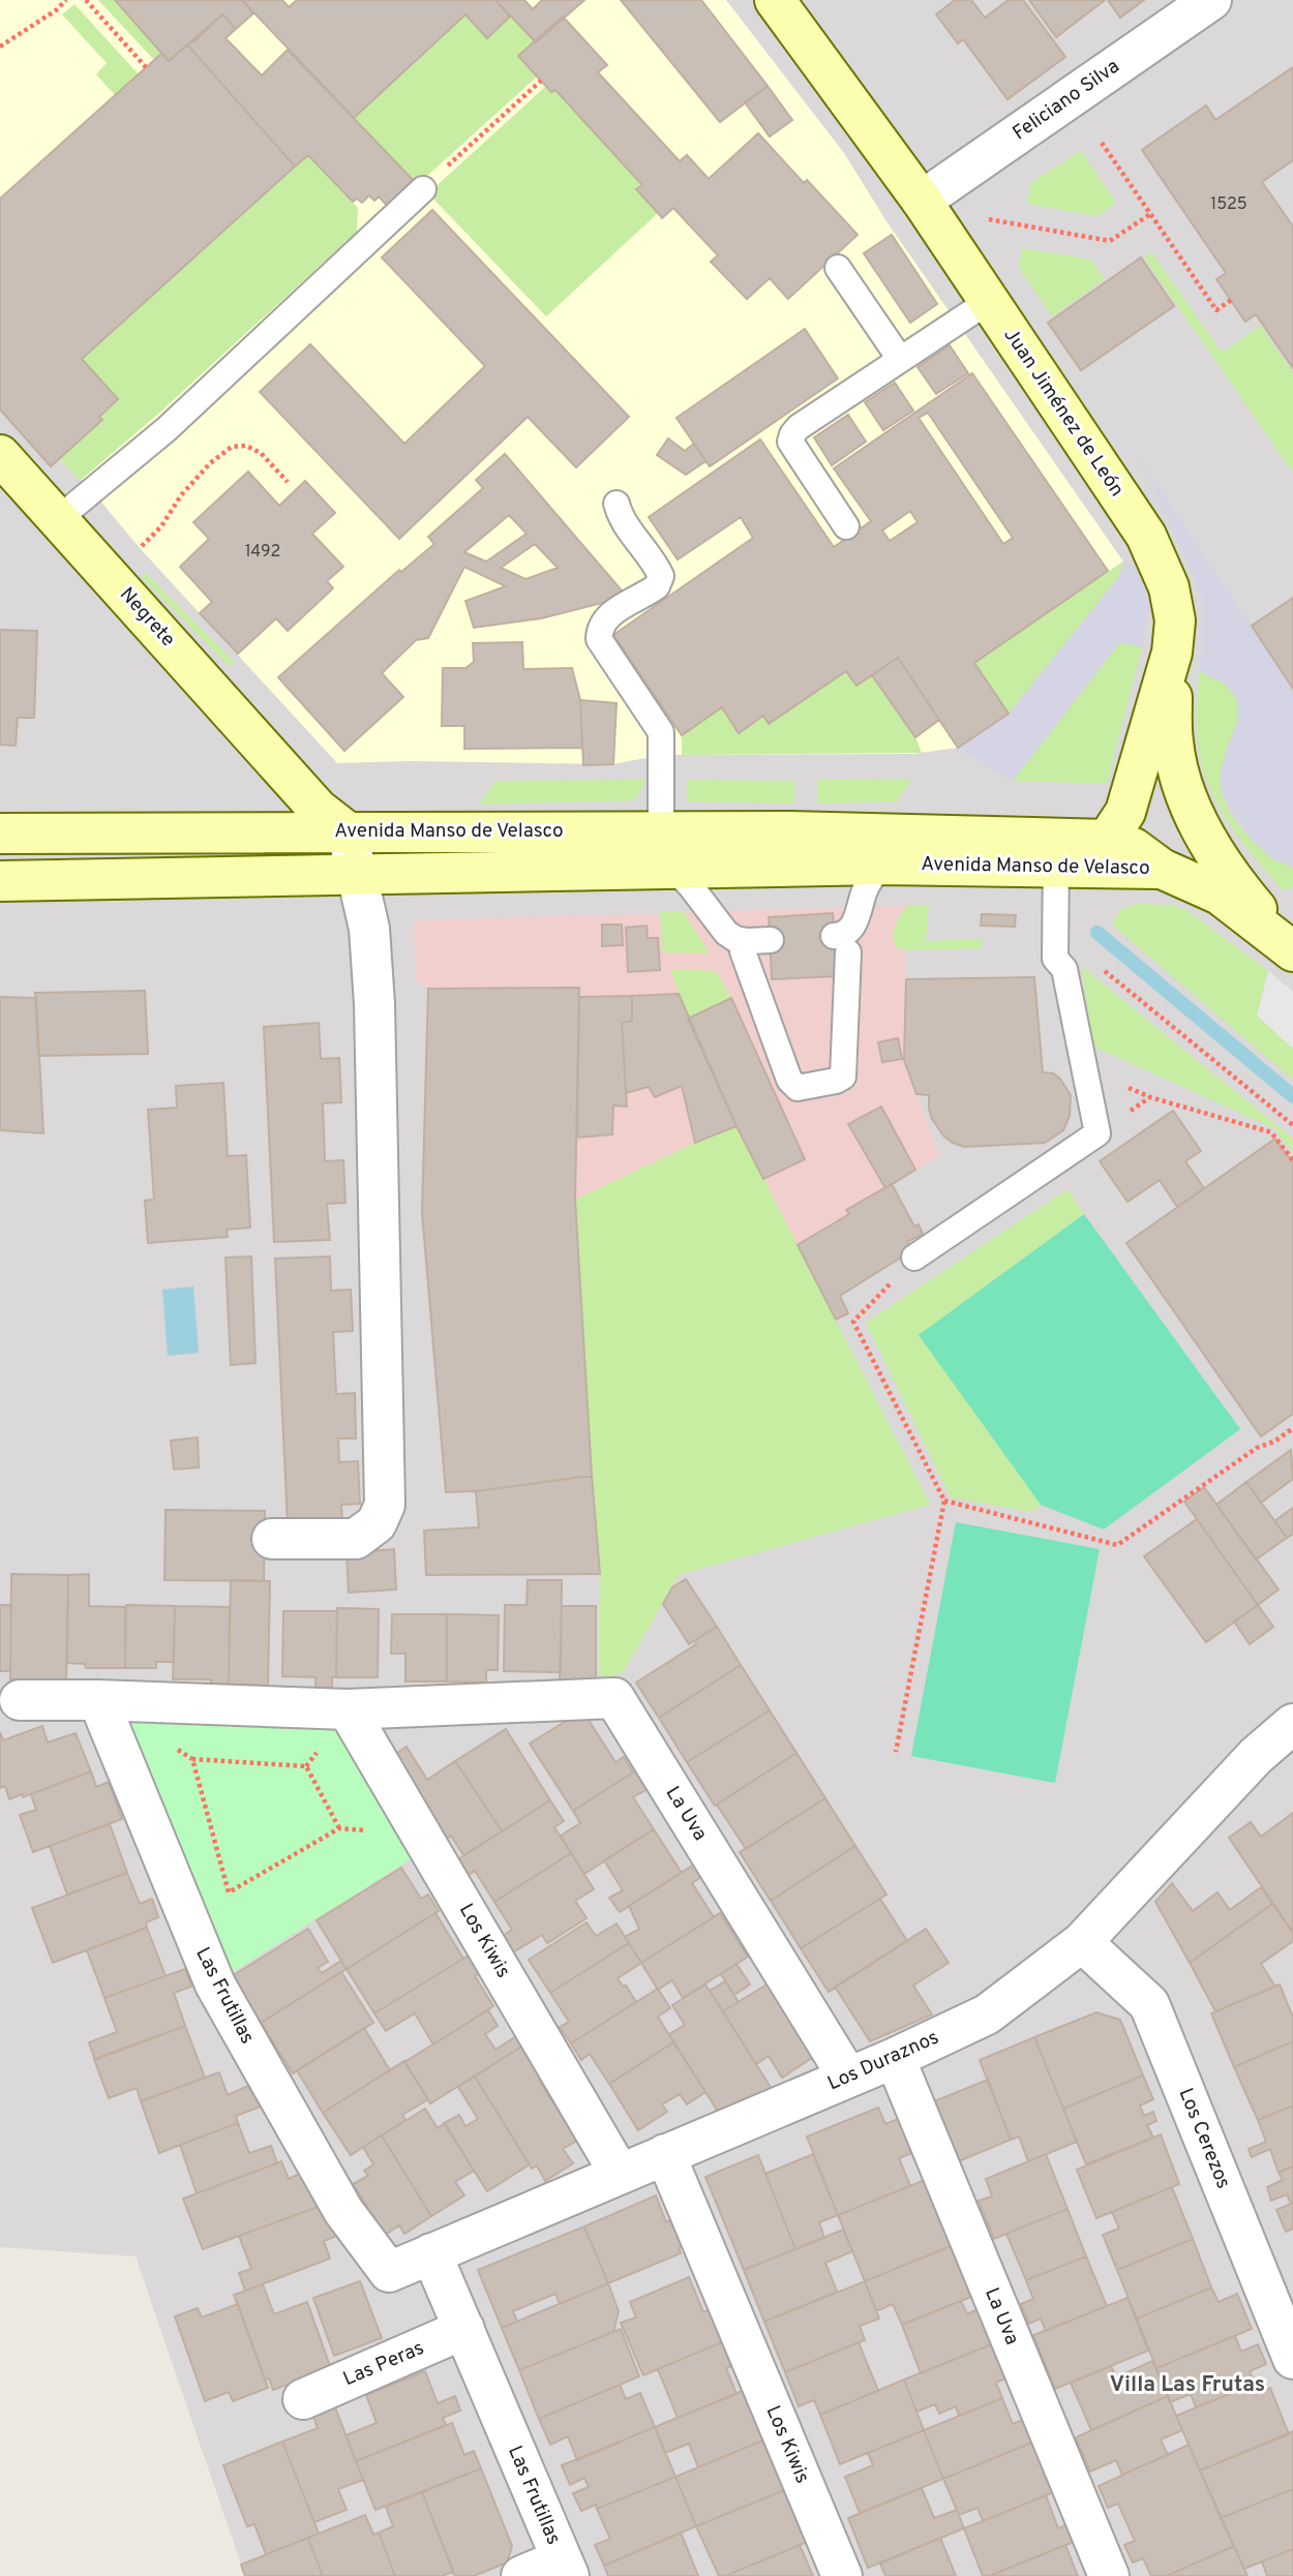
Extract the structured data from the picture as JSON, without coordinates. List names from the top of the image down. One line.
{"streets":{"main road":["Juan Jiménez de León","Negrete","Avenida Manso de Velasco"],"street":["Feliciano Silva","La Uva","Los Kiwis","Las Frutillas","Los Duraznos","Los Cerezos","Las Peras"]},"crossings":[["Feliciano Silva","Juan Jiménez de León"],["Juan Jiménez de León","Avenida Manso de Velasco"],["Negrete","Avenida Manso de Velasco"],["La Uva","Los Kiwis"],["La Uva","Los Duraznos"],["Los Kiwis","Los Duraznos"],["Las Frutillas","Los Duraznos"],["Las Frutillas","Las Peras"],["Los Duraznos","Los Cerezos"]],"districts":["Villa Las Frutas"],"house_numbers":["1525","1492"]}
